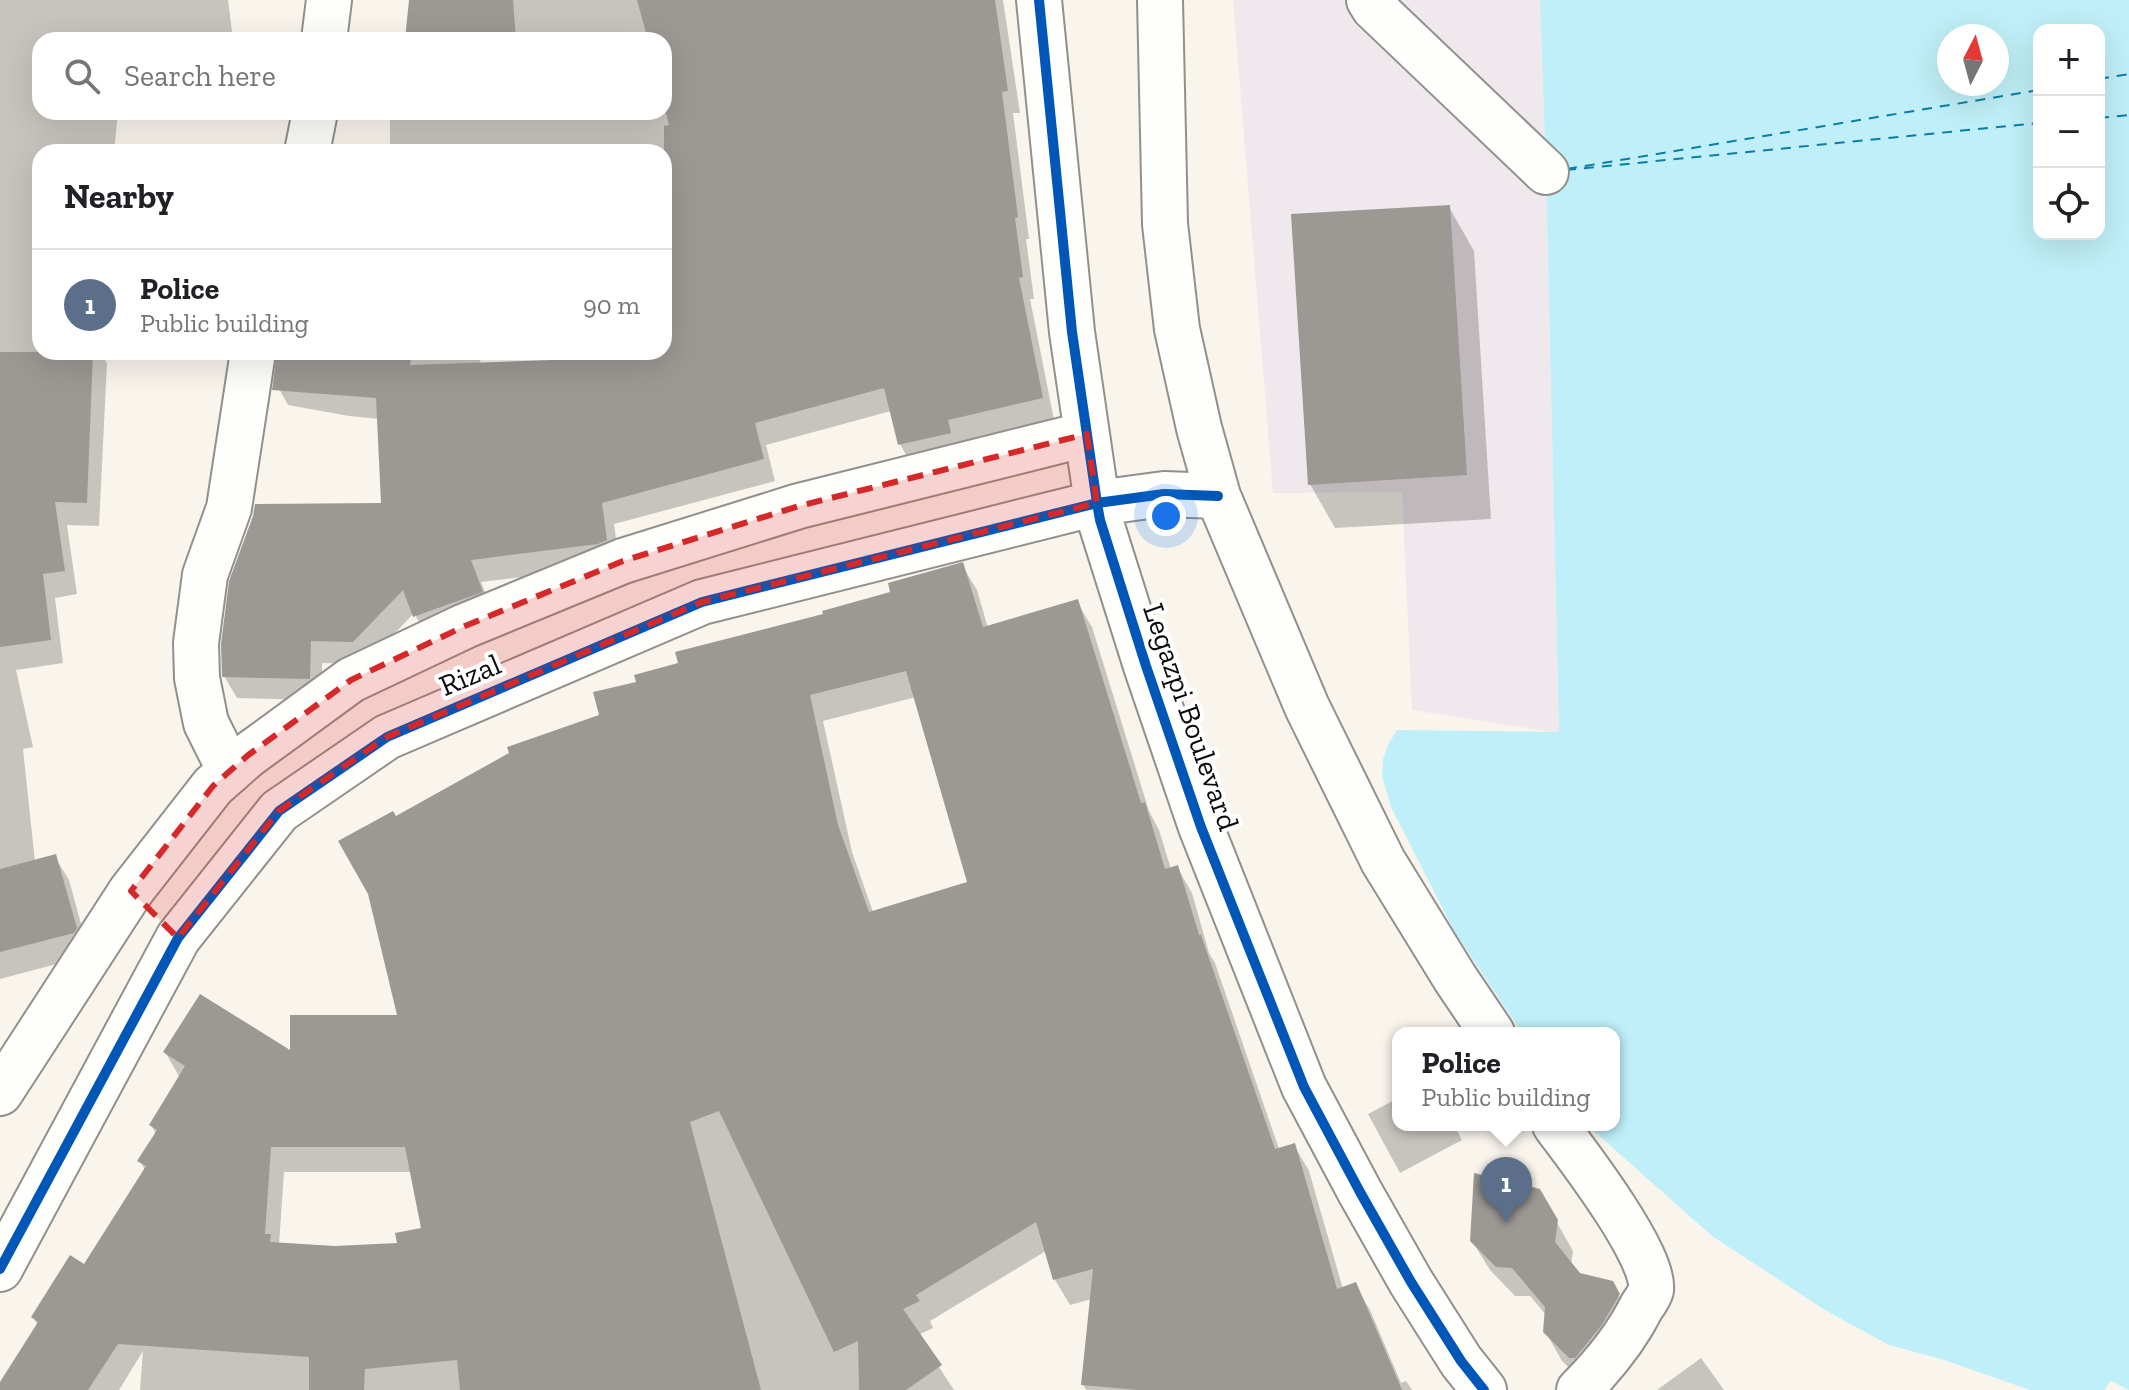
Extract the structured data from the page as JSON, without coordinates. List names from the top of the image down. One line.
{"streets":{"street":["Rizal","Legazpi Boulevard"]},"crossings":[["Rizal","Legazpi Boulevard"]],"north":"top","page":{"map_buttons":["+","−"],"search":"Search here","heading":"Nearby","list":[{"mark":"1","name":"Police","note":"Public building","value":"90 m"}],"popup":["Police","Public building"],"pins":"1"}}
